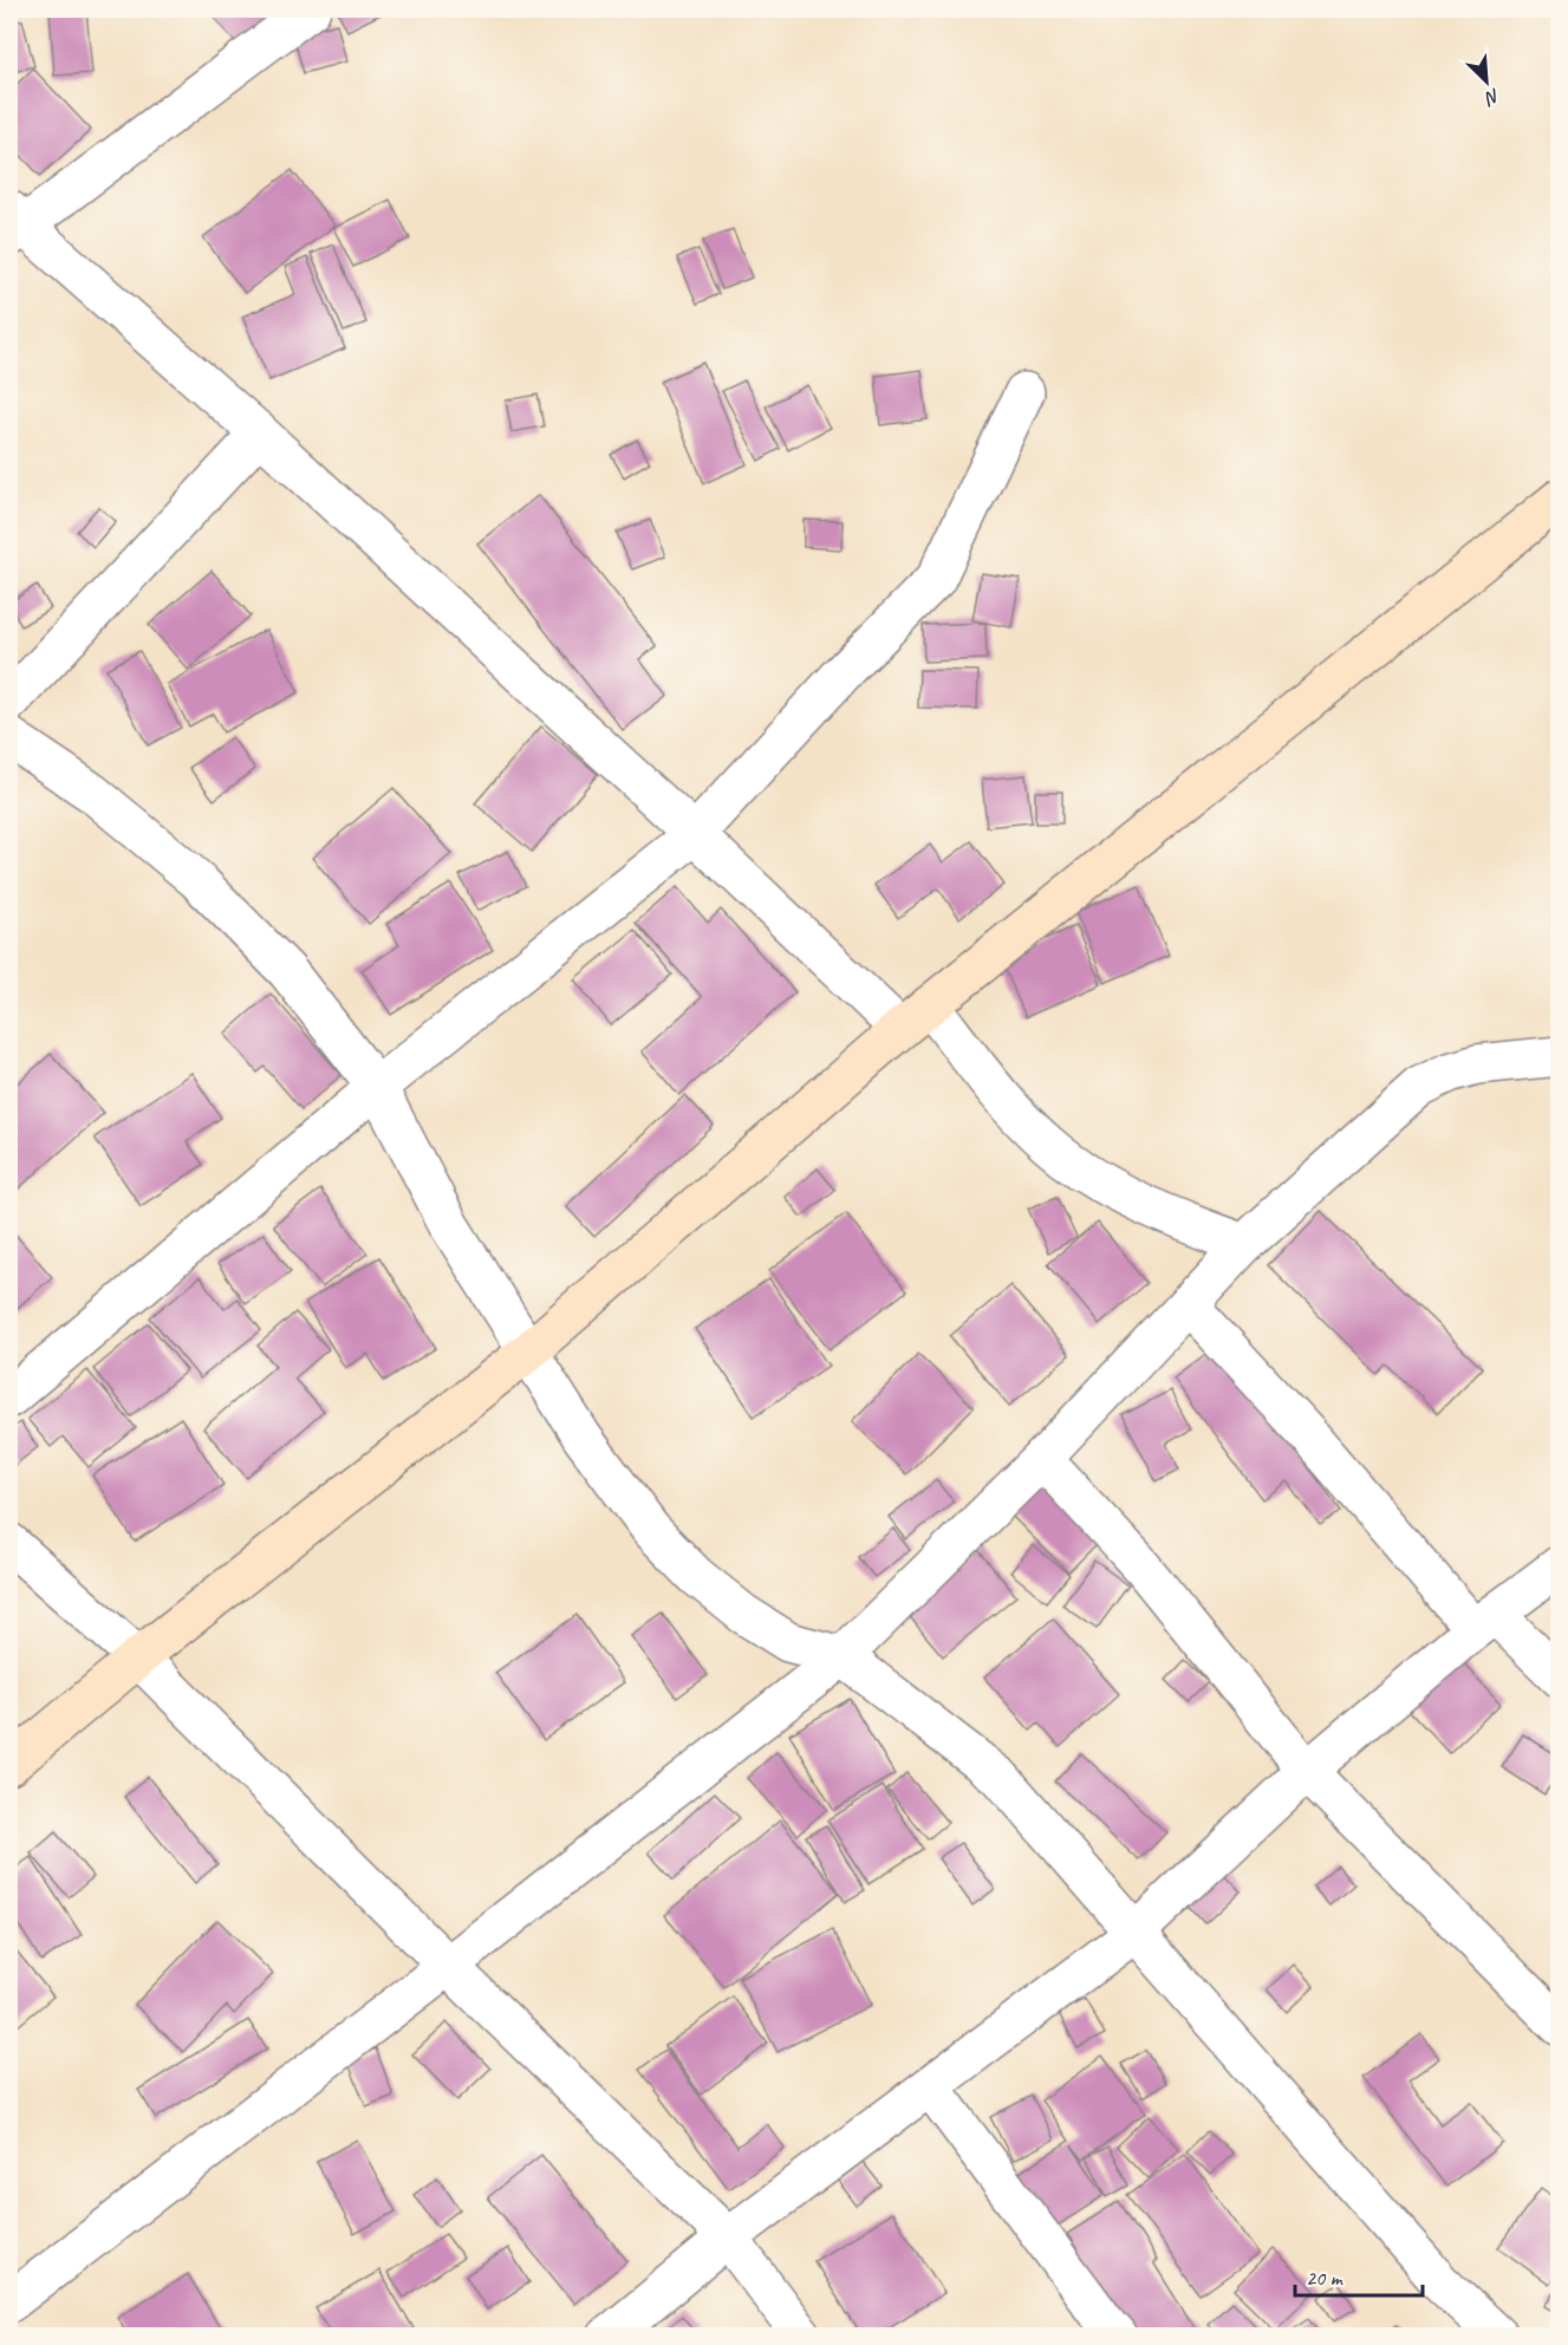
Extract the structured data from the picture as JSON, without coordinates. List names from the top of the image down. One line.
{"scale_bar":"20 m","north":"bottom right"}
